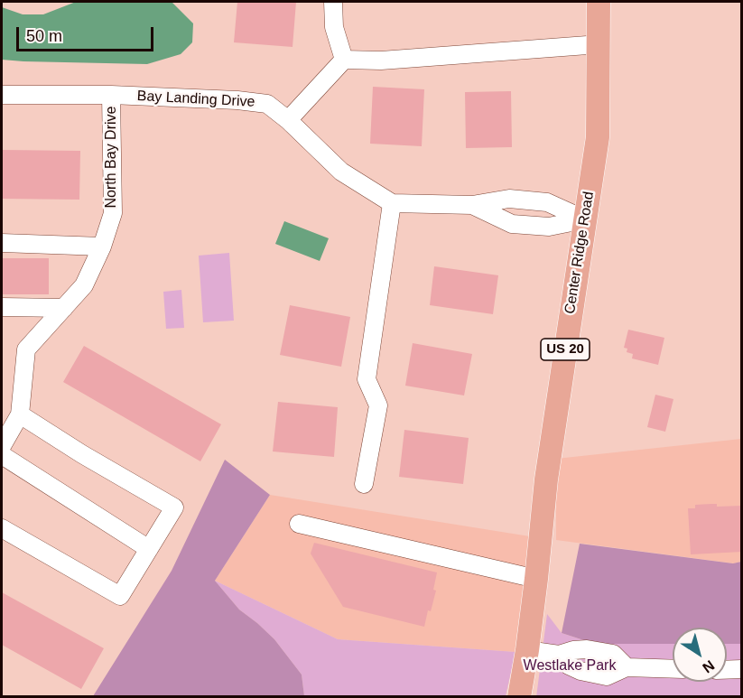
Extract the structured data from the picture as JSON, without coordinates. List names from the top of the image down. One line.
{"streets":{"main road":["Center Ridge Road","US 20"],"street":["Bay Landing Drive","North Bay Drive"]},"crossings":[["Bay Landing Drive","North Bay Drive"]],"parks":["Westlake Park"],"scale_bar":"50 m","north":"bottom right"}
